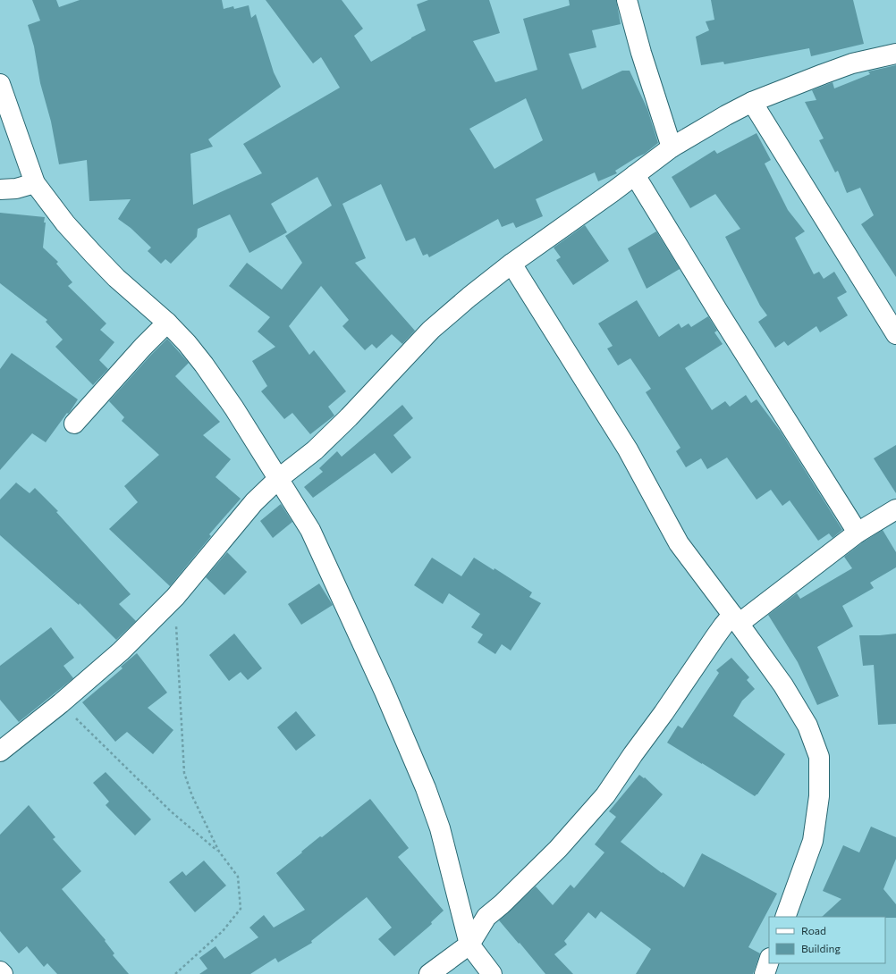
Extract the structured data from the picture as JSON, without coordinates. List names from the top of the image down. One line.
{"legend":["Road","Building"]}
